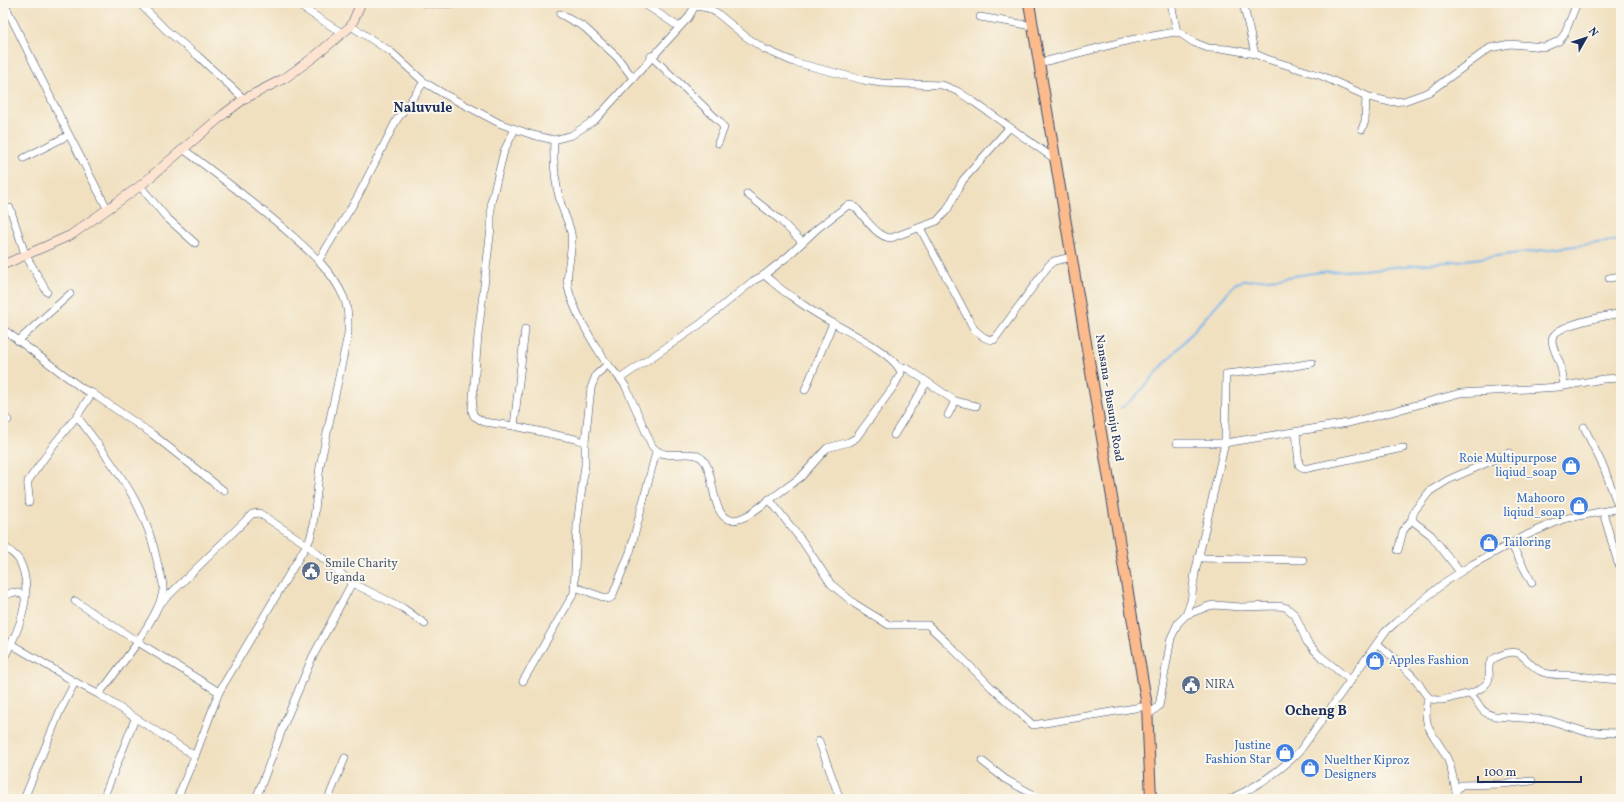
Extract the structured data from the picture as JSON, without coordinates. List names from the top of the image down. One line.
{"streets":{"main road":["Nansana - Busunju Road"]},"districts":["Naluvule","Ocheng B"],"places":{"shop":["Roie Multipurpose liqiud_soap","Mahooro liqiud_soap","Tailoring","Apples Fashion","Justine Fashion Star","Nuelther Kiproz Designers"],"public building":["Smile Charity Uganda","NIRA"]},"scale_bar":"100 m","north":"top right"}
